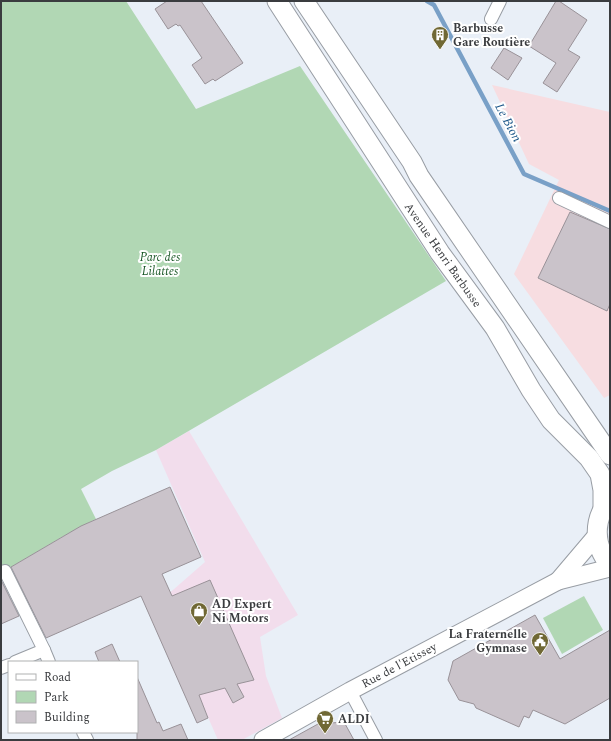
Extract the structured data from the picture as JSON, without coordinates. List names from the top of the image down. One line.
{"streets":{"main road":["Avenue Henri Barbusse"],"street":["Rue de l'Etissey"]},"crossings":[["Avenue Henri Barbusse","Rue de l'Etissey"]],"water":["Le Bion"],"parks":["Parc des Lilattes"],"places":{"building":["Barbusse Gare Routière"],"shop":["AD Expert Ni Motors"],"public building":["La Fraternelle Gymnase"],"supermarket":["ALDI"]},"legend":["Road","Park","Building"]}
